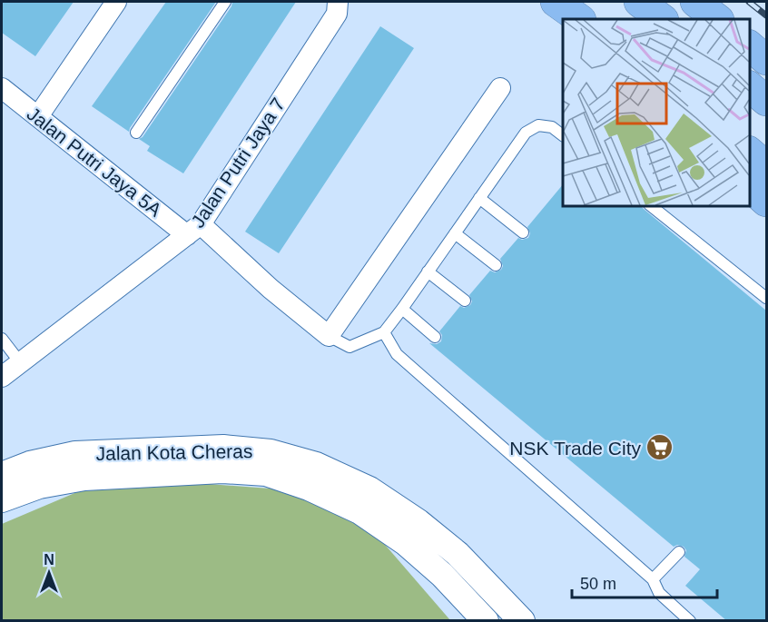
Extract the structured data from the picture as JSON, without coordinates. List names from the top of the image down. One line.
{"streets":{"street":["Jalan Putri Jaya 5A","Jalan Putri Jaya 7","Jalan Kota Cheras"]},"crossings":[["Jalan Putri Jaya 5A","Jalan Putri Jaya 7"]],"places":{"supermarket":["NSK Trade City"]},"scale_bar":"50 m","north":"top"}
